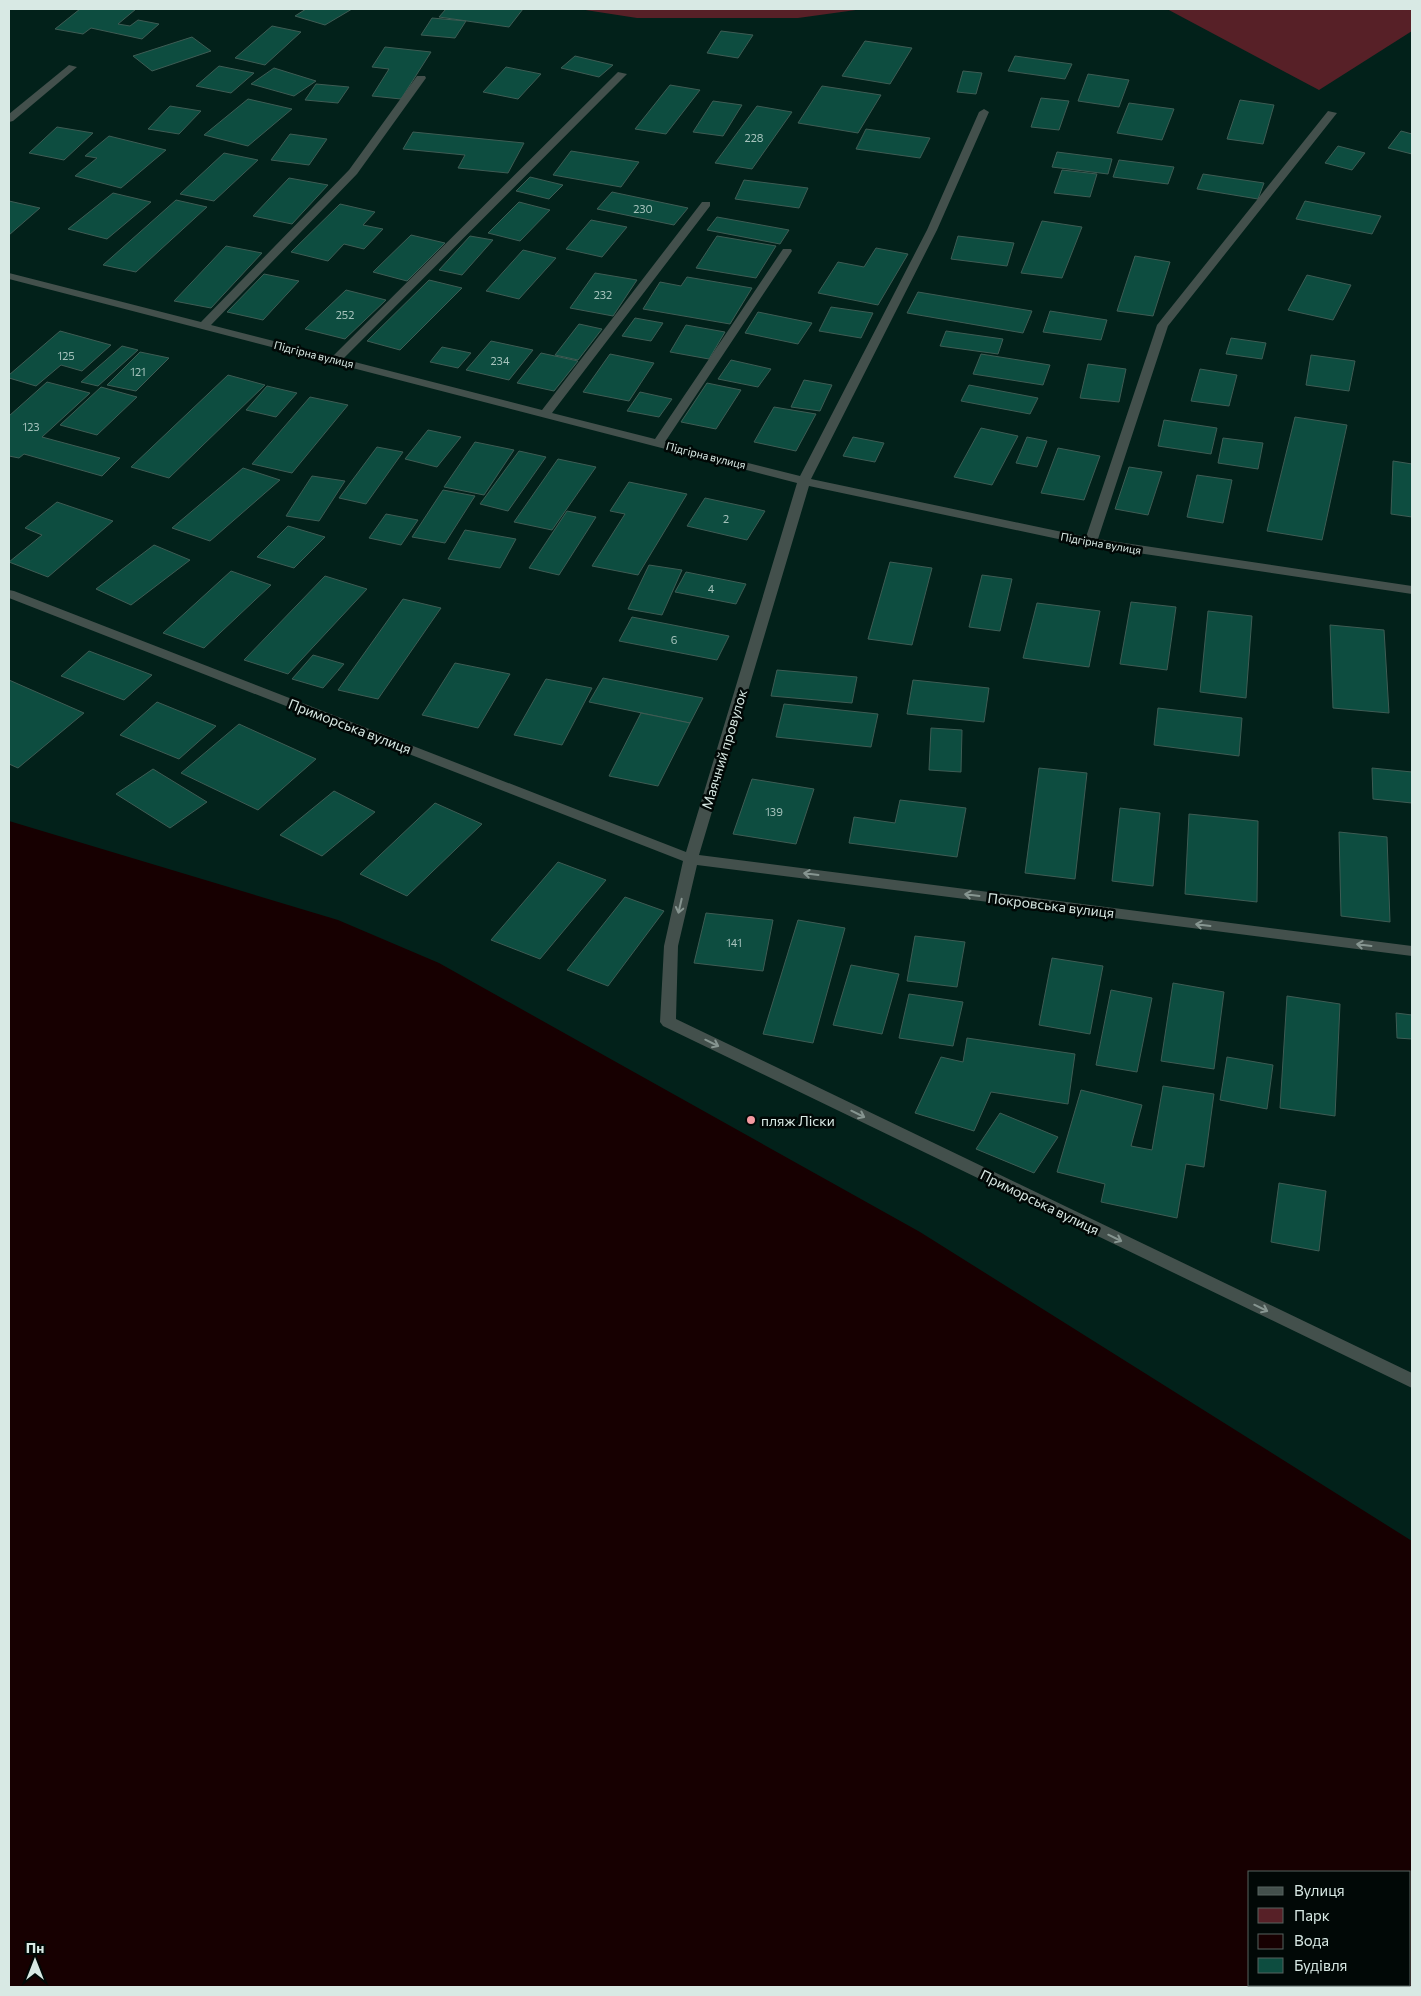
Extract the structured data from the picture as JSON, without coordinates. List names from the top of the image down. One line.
{"streets":{"street":["Підгірна вулиця","Приморська вулиця","Маячний провулок","Покровська вулиця"]},"crossings":[["Підгірна вулиця","Маячний провулок"],["Приморська вулиця","Маячний провулок"],["Приморська вулиця","Покровська вулиця"],["Маячний провулок","Покровська вулиця"]],"one_way":["Приморська вулиця","Покровська вулиця"],"places":["пляж Ліски"],"house_numbers":["228","230","232","252","125","234","121","123","2","4","6","139","141"],"legend":["Вулиця","Парк","Вода","Будівля"],"north":"top"}
